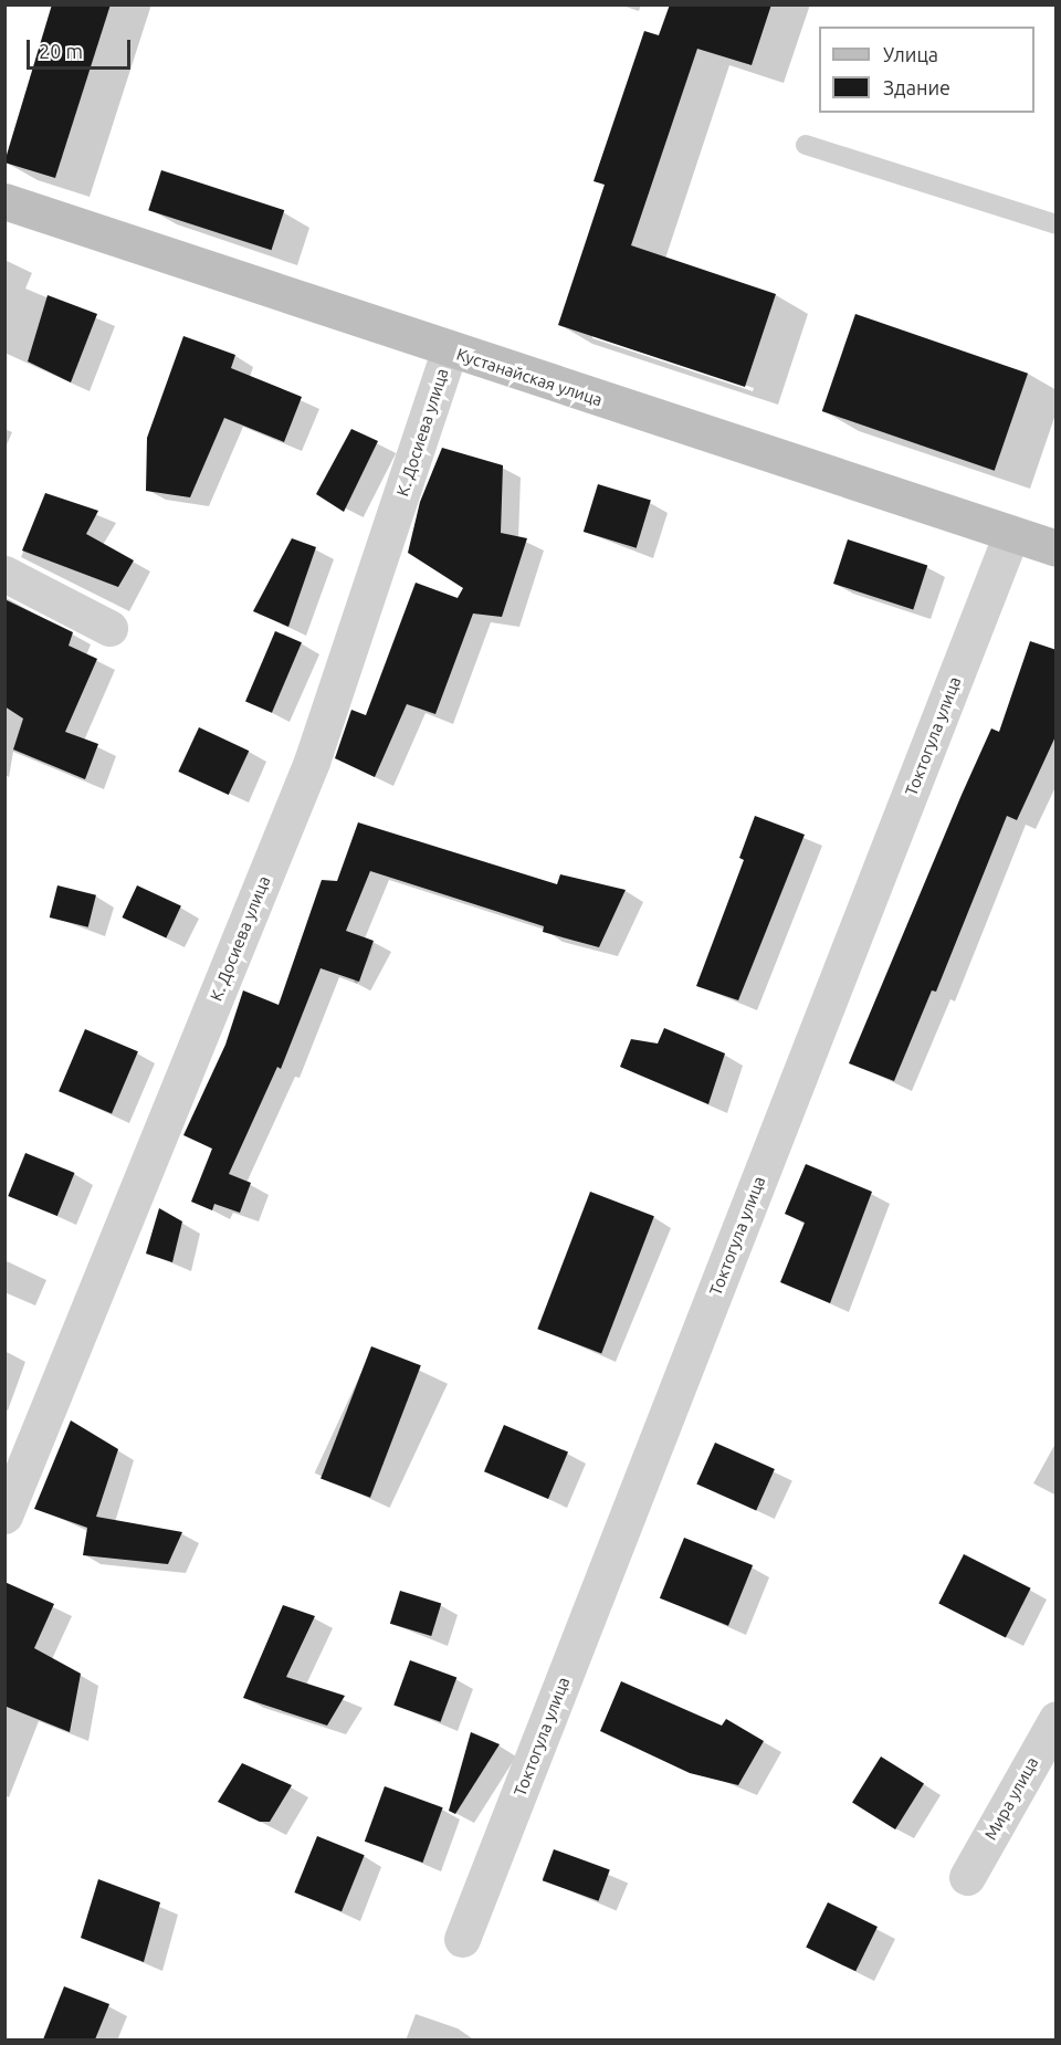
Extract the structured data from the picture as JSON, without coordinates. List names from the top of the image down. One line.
{"streets":{"street":["Кустанайская улица","К. Досиева улица","Токтогула улица","Мира улица"]},"crossings":[["Кустанайская улица","К. Досиева улица"],["Кустанайская улица","Токтогула улица"]],"legend":["Улица","Здание"],"scale_bar":"20 m"}
